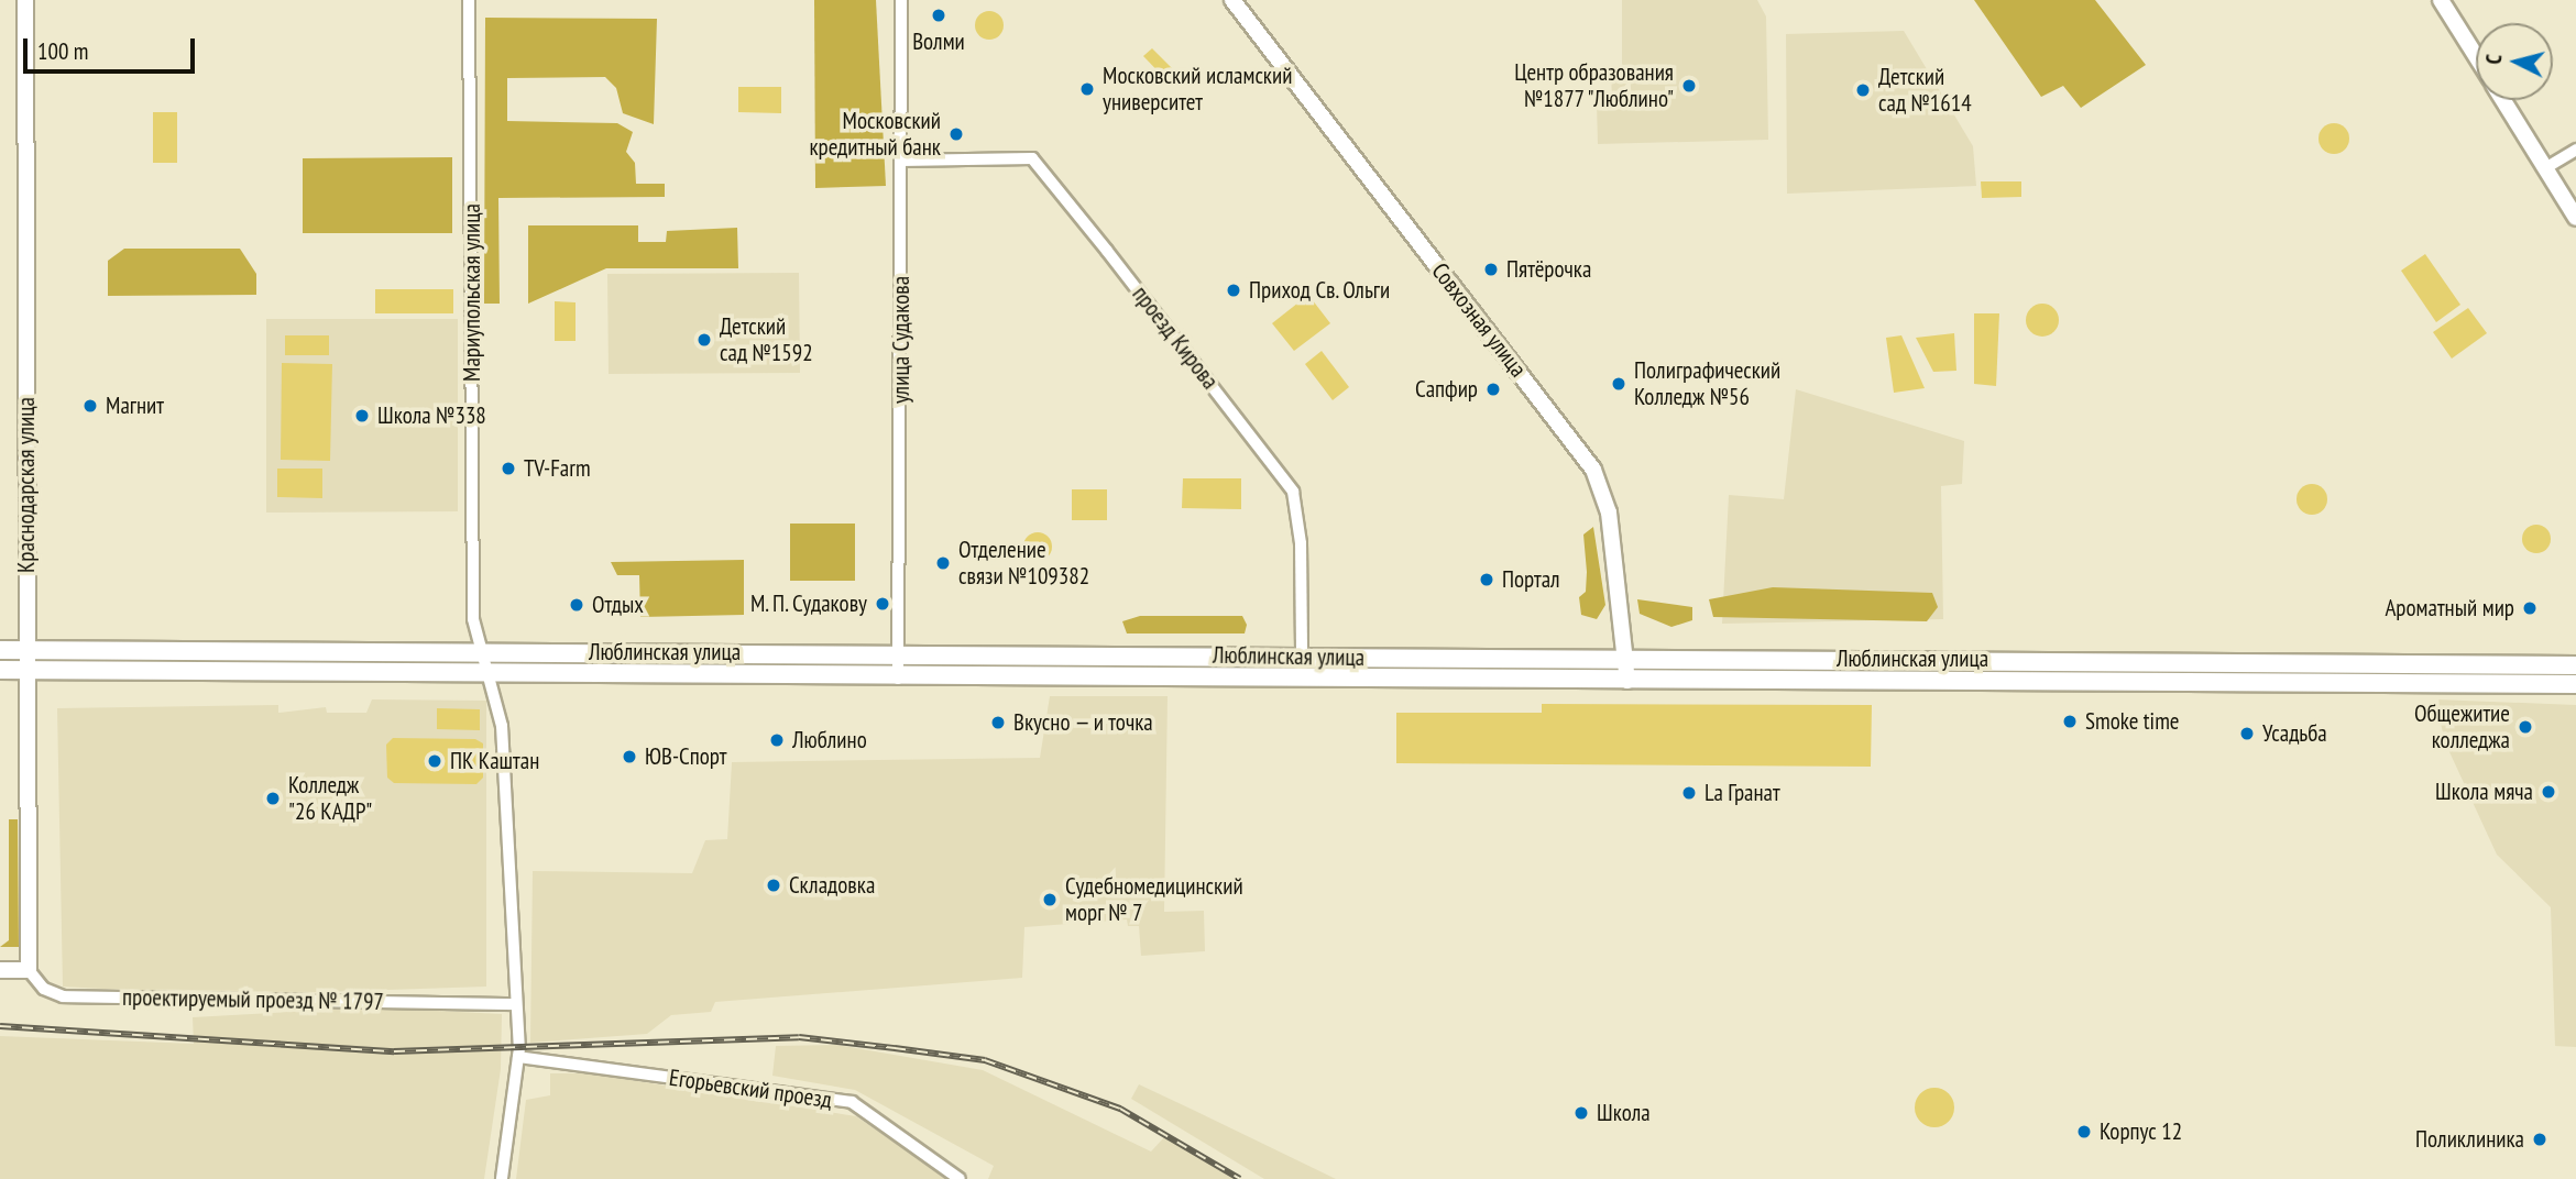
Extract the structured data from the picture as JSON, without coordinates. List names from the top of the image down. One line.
{"streets":{"main road":["Люблинская улица"],"street":["Мариупольская улица","Совхозная улица","проезд Кирова","улица Судакова","Краснодарская улица","проектируемый проезд № 1797","Егорьевский проезд"]},"crossings":[["Мариупольская улица","Люблинская улица"],["Совхозная улица","Люблинская улица"],["проезд Кирова","улица Судакова"],["проезд Кирова","Люблинская улица"],["улица Судакова","Люблинская улица"],["Краснодарская улица","Люблинская улица"],["Краснодарская улица","проектируемый проезд № 1797"]],"places":["Волми","Центр образования №1877 \"Люблино\"","Московский исламский университет","Детский сад №1614","Московский кредитный банк","Пятёрочка","Приход Св. Ольги","Детский сад №1592","Полиграфический Колледж №56","Сапфир","Магнит","Школа №338","TV-Farm","Отделение связи №109382","Портал","М. П. Судакову","Отдых","Ароматный мир","Smoke time","Вкусно — и точка","Общежитие колледжа","Усадьба","Люблино","ЮВ-Спорт","ПК Каштан","Школа мяча","La Гранат","Колледж \"26 КАДР\"","Складовка","Судебномедицинский морг № 7","Школа","Корпус 12","Поликлиника"],"scale_bar":"100 m","north":"left"}
